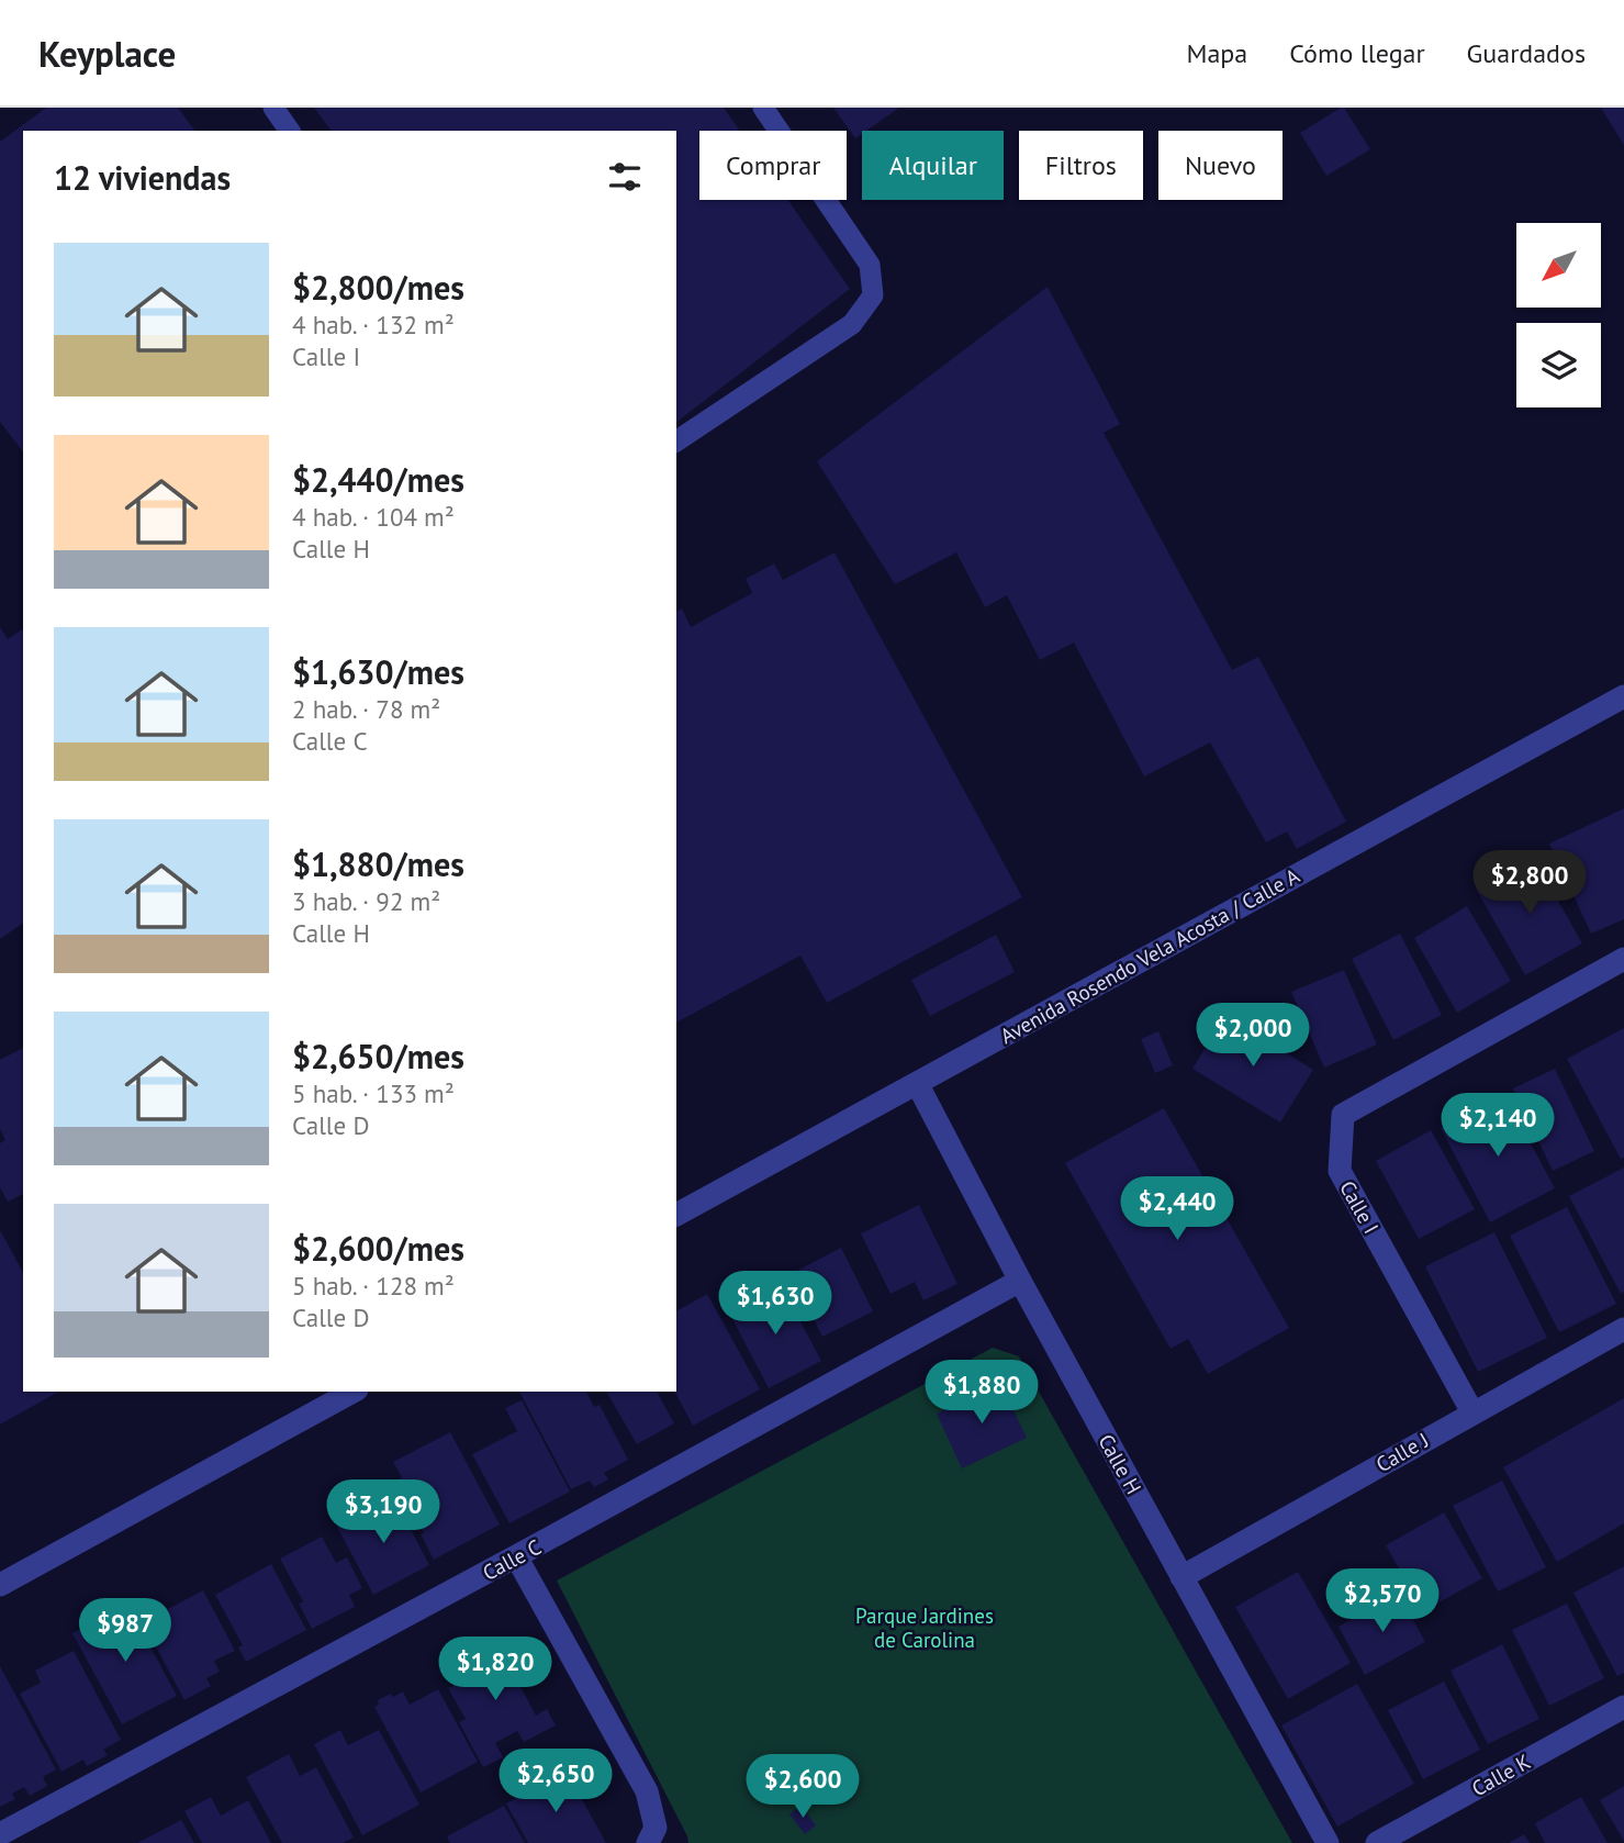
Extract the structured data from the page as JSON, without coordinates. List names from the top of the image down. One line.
{"streets":{"street":["Avenida Rosendo Vela Acosta / Calle A","Calle I","Calle J","Calle H","Calle C","Calle K"]},"crossings":[["Avenida Rosendo Vela Acosta / Calle A","Calle H"],["Calle I","Calle J"],["Calle J","Calle H"],["Calle H","Calle C"]],"parks":["Parque Jardines de Carolina"],"north":"bottom left","page":{"header":"Keyplace","nav":["Mapa","Cómo llegar","Guardados"],"chip":["Comprar","Alquilar","Filtros","Nuevo"],"heading":"12 viviendas","list":[{"name":"$2,800/mes","note":"4 hab. · 132 m² · Calle I"},{"name":"$2,440/mes","note":"4 hab. · 104 m² · Calle H"},{"name":"$1,630/mes","note":"2 hab. · 78 m² · Calle C"},{"name":"$1,880/mes","note":"3 hab. · 92 m² · Calle H"},{"name":"$2,650/mes","note":"5 hab. · 133 m² · Calle D"},{"name":"$2,600/mes","note":"5 hab. · 128 m² · Calle D"}],"price":["$2,800","$2,000","$2,140","$2,440","$1,630","$1,880","$3,190","$2,570","$987","$1,820","$2,650","$2,600"]}}
